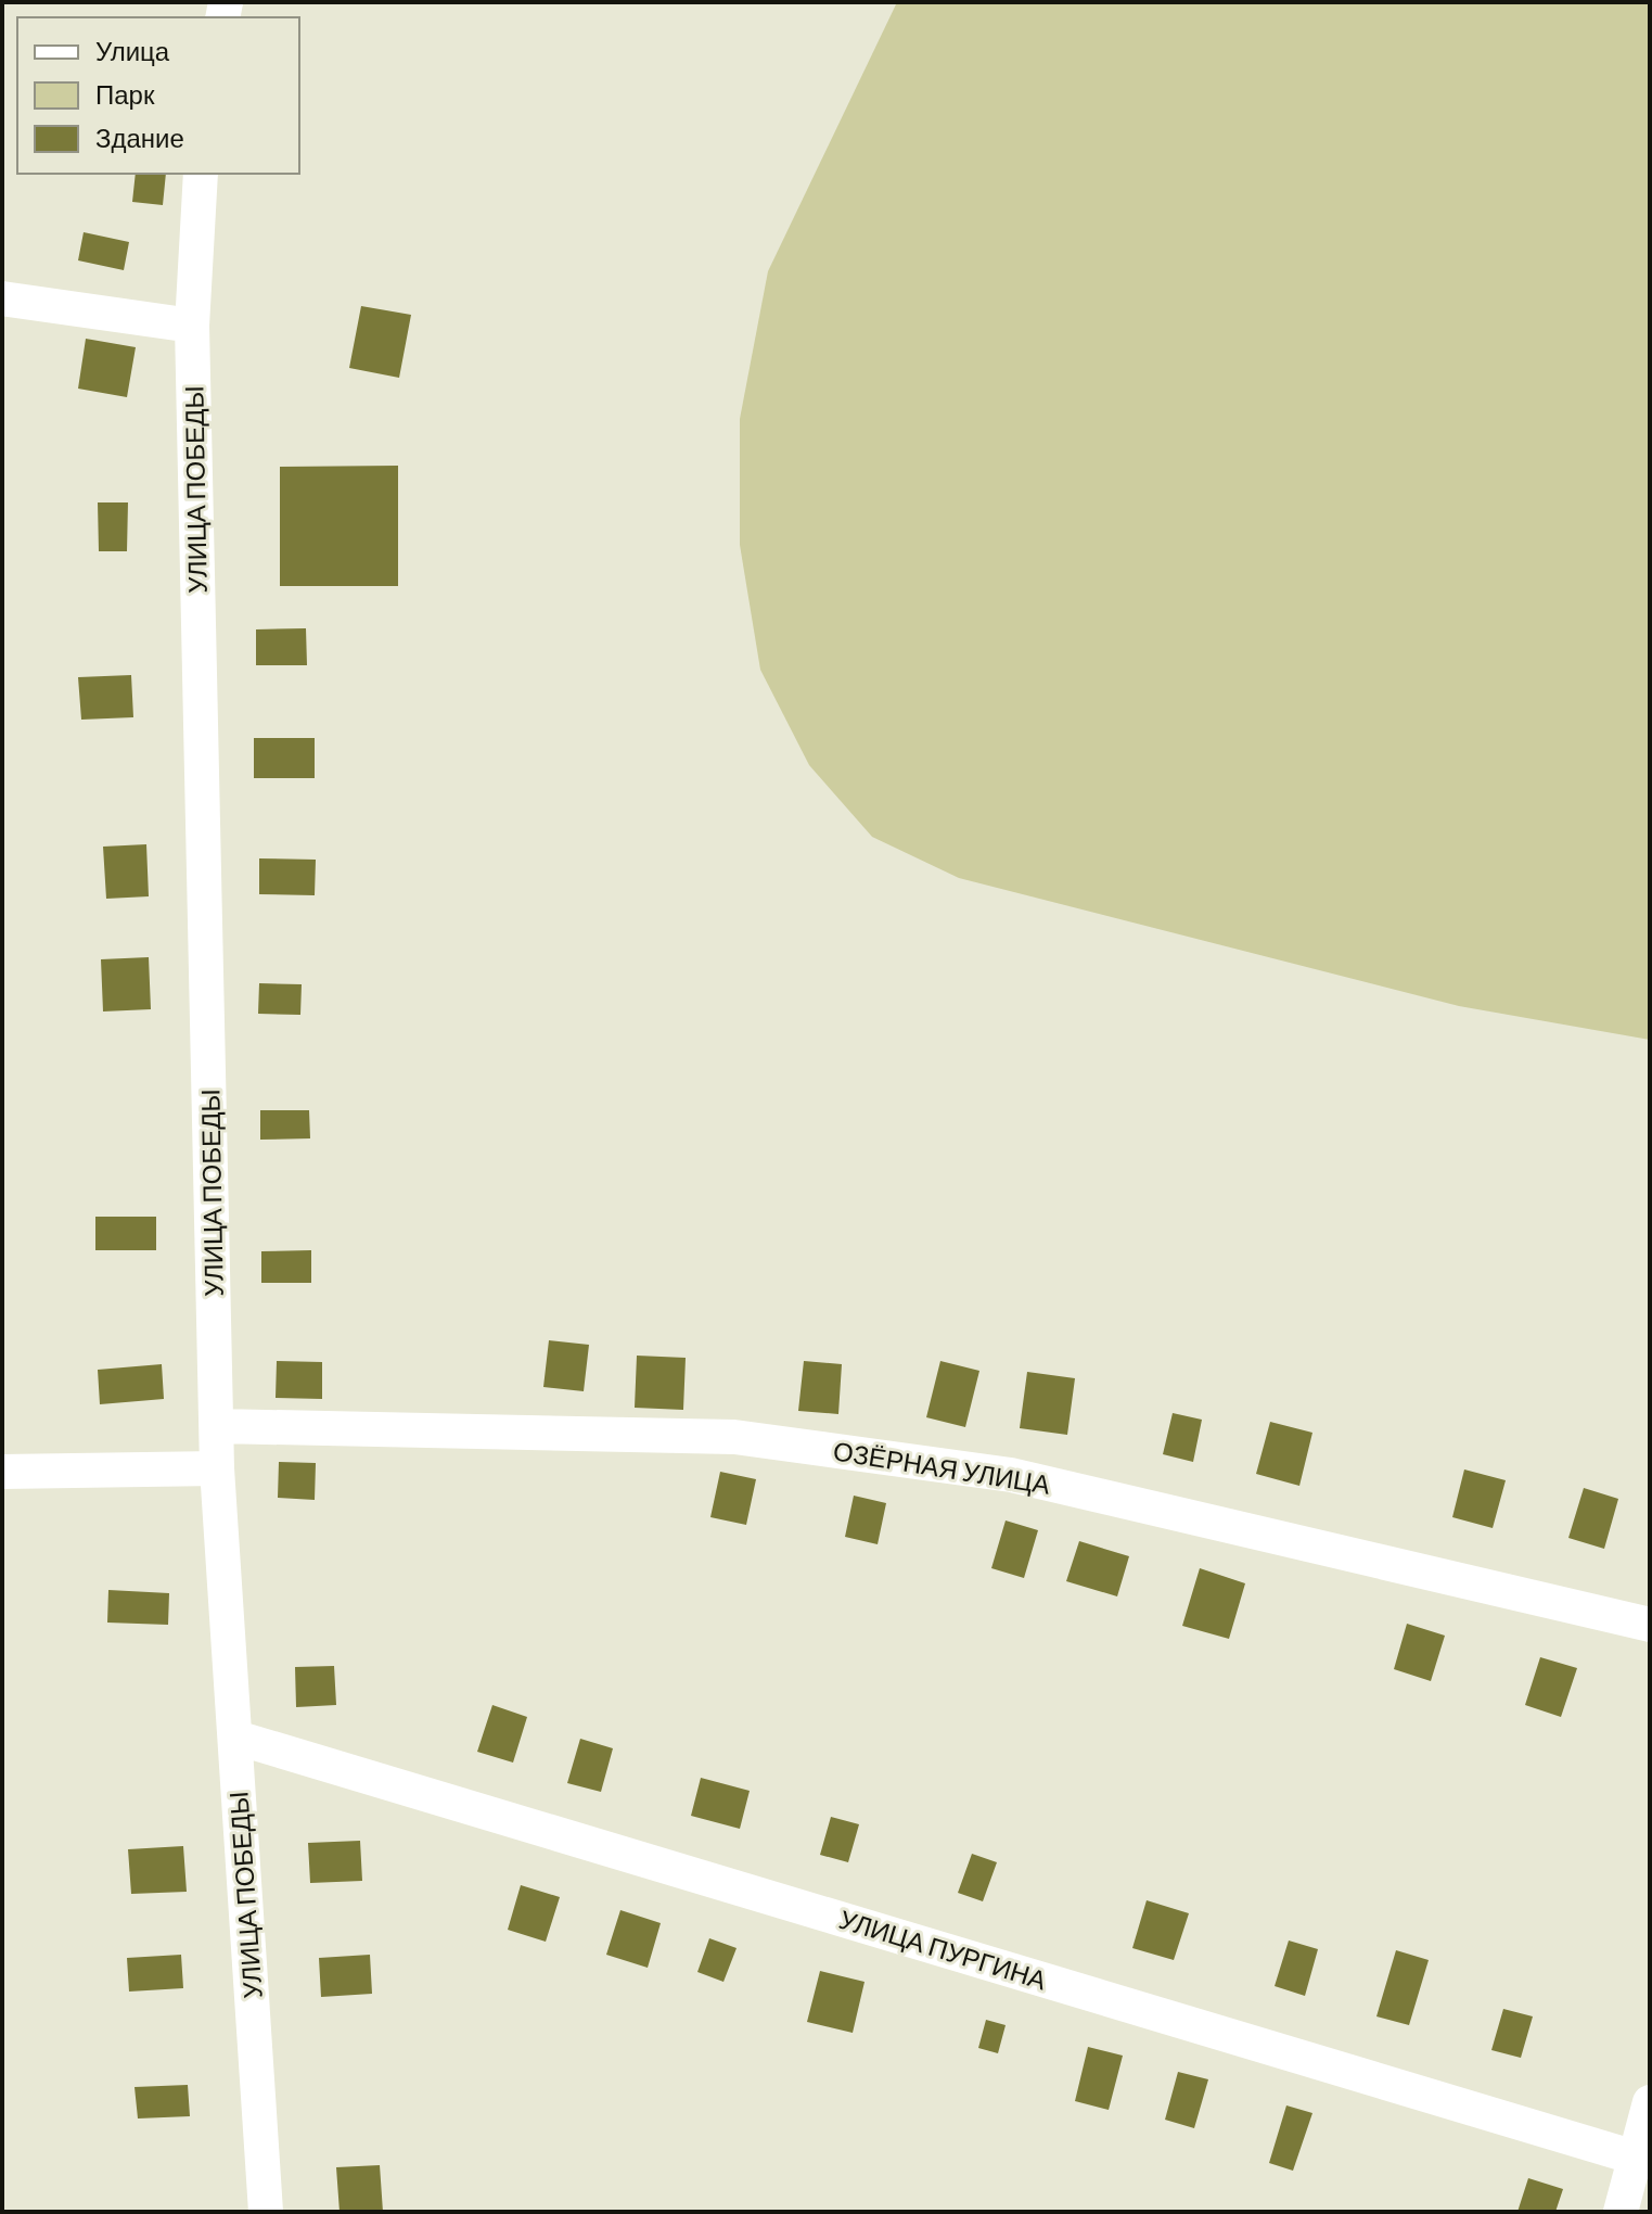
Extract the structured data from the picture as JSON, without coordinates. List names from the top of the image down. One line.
{"streets":{"street":["УЛИЦА ПОБЕДЫ","ОЗЁРНАЯ УЛИЦА","УЛИЦА ПУРГИНА"]},"crossings":[["УЛИЦА ПОБЕДЫ","ОЗЁРНАЯ УЛИЦА"],["УЛИЦА ПОБЕДЫ","УЛИЦА ПУРГИНА"]],"legend":["Улица","Парк","Здание"]}
